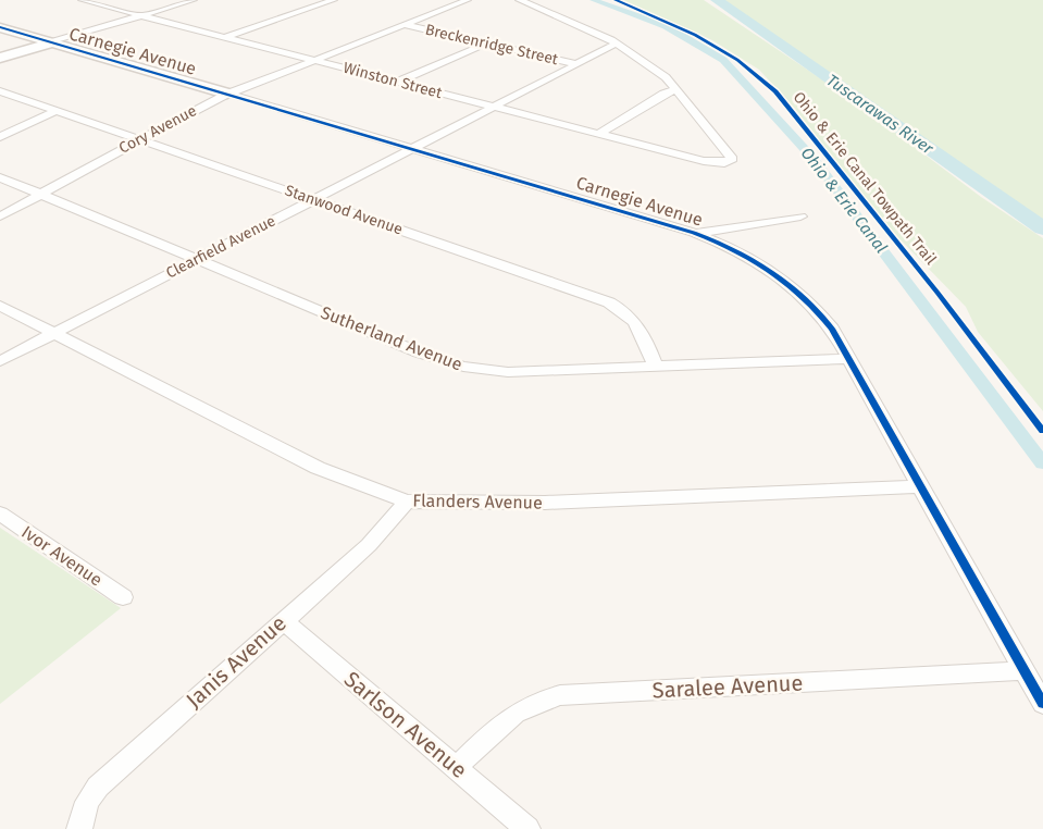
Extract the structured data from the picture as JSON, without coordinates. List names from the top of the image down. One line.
{"streets":{"street":["Breckenridge Street","Carnegie Avenue","Winston Street","Cory Avenue","Stanwood Avenue","Clearfield Avenue","Sutherland Avenue","Flanders Avenue","Ivor Avenue","Janis Avenue","Saralee Avenue","Sarlson Avenue"],"cycle path":["Ohio & Erie Canal Towpath Trail"]},"crossings":[["Breckenridge Street","Cory Avenue"],["Breckenridge Street","Clearfield Avenue"],["Carnegie Avenue","Cory Avenue"],["Carnegie Avenue","Clearfield Avenue"],["Carnegie Avenue","Sutherland Avenue"],["Carnegie Avenue","Flanders Avenue"],["Carnegie Avenue","Saralee Avenue"],["Winston Street","Cory Avenue"],["Winston Street","Clearfield Avenue"],["Cory Avenue","Stanwood Avenue"],["Cory Avenue","Sutherland Avenue"],["Stanwood Avenue","Clearfield Avenue"],["Stanwood Avenue","Sutherland Avenue"],["Clearfield Avenue","Sutherland Avenue"],["Clearfield Avenue","Flanders Avenue"],["Flanders Avenue","Janis Avenue"],["Janis Avenue","Sarlson Avenue"],["Saralee Avenue","Sarlson Avenue"]],"water":["Tuscarawas River","Ohio & Erie Canal"]}
